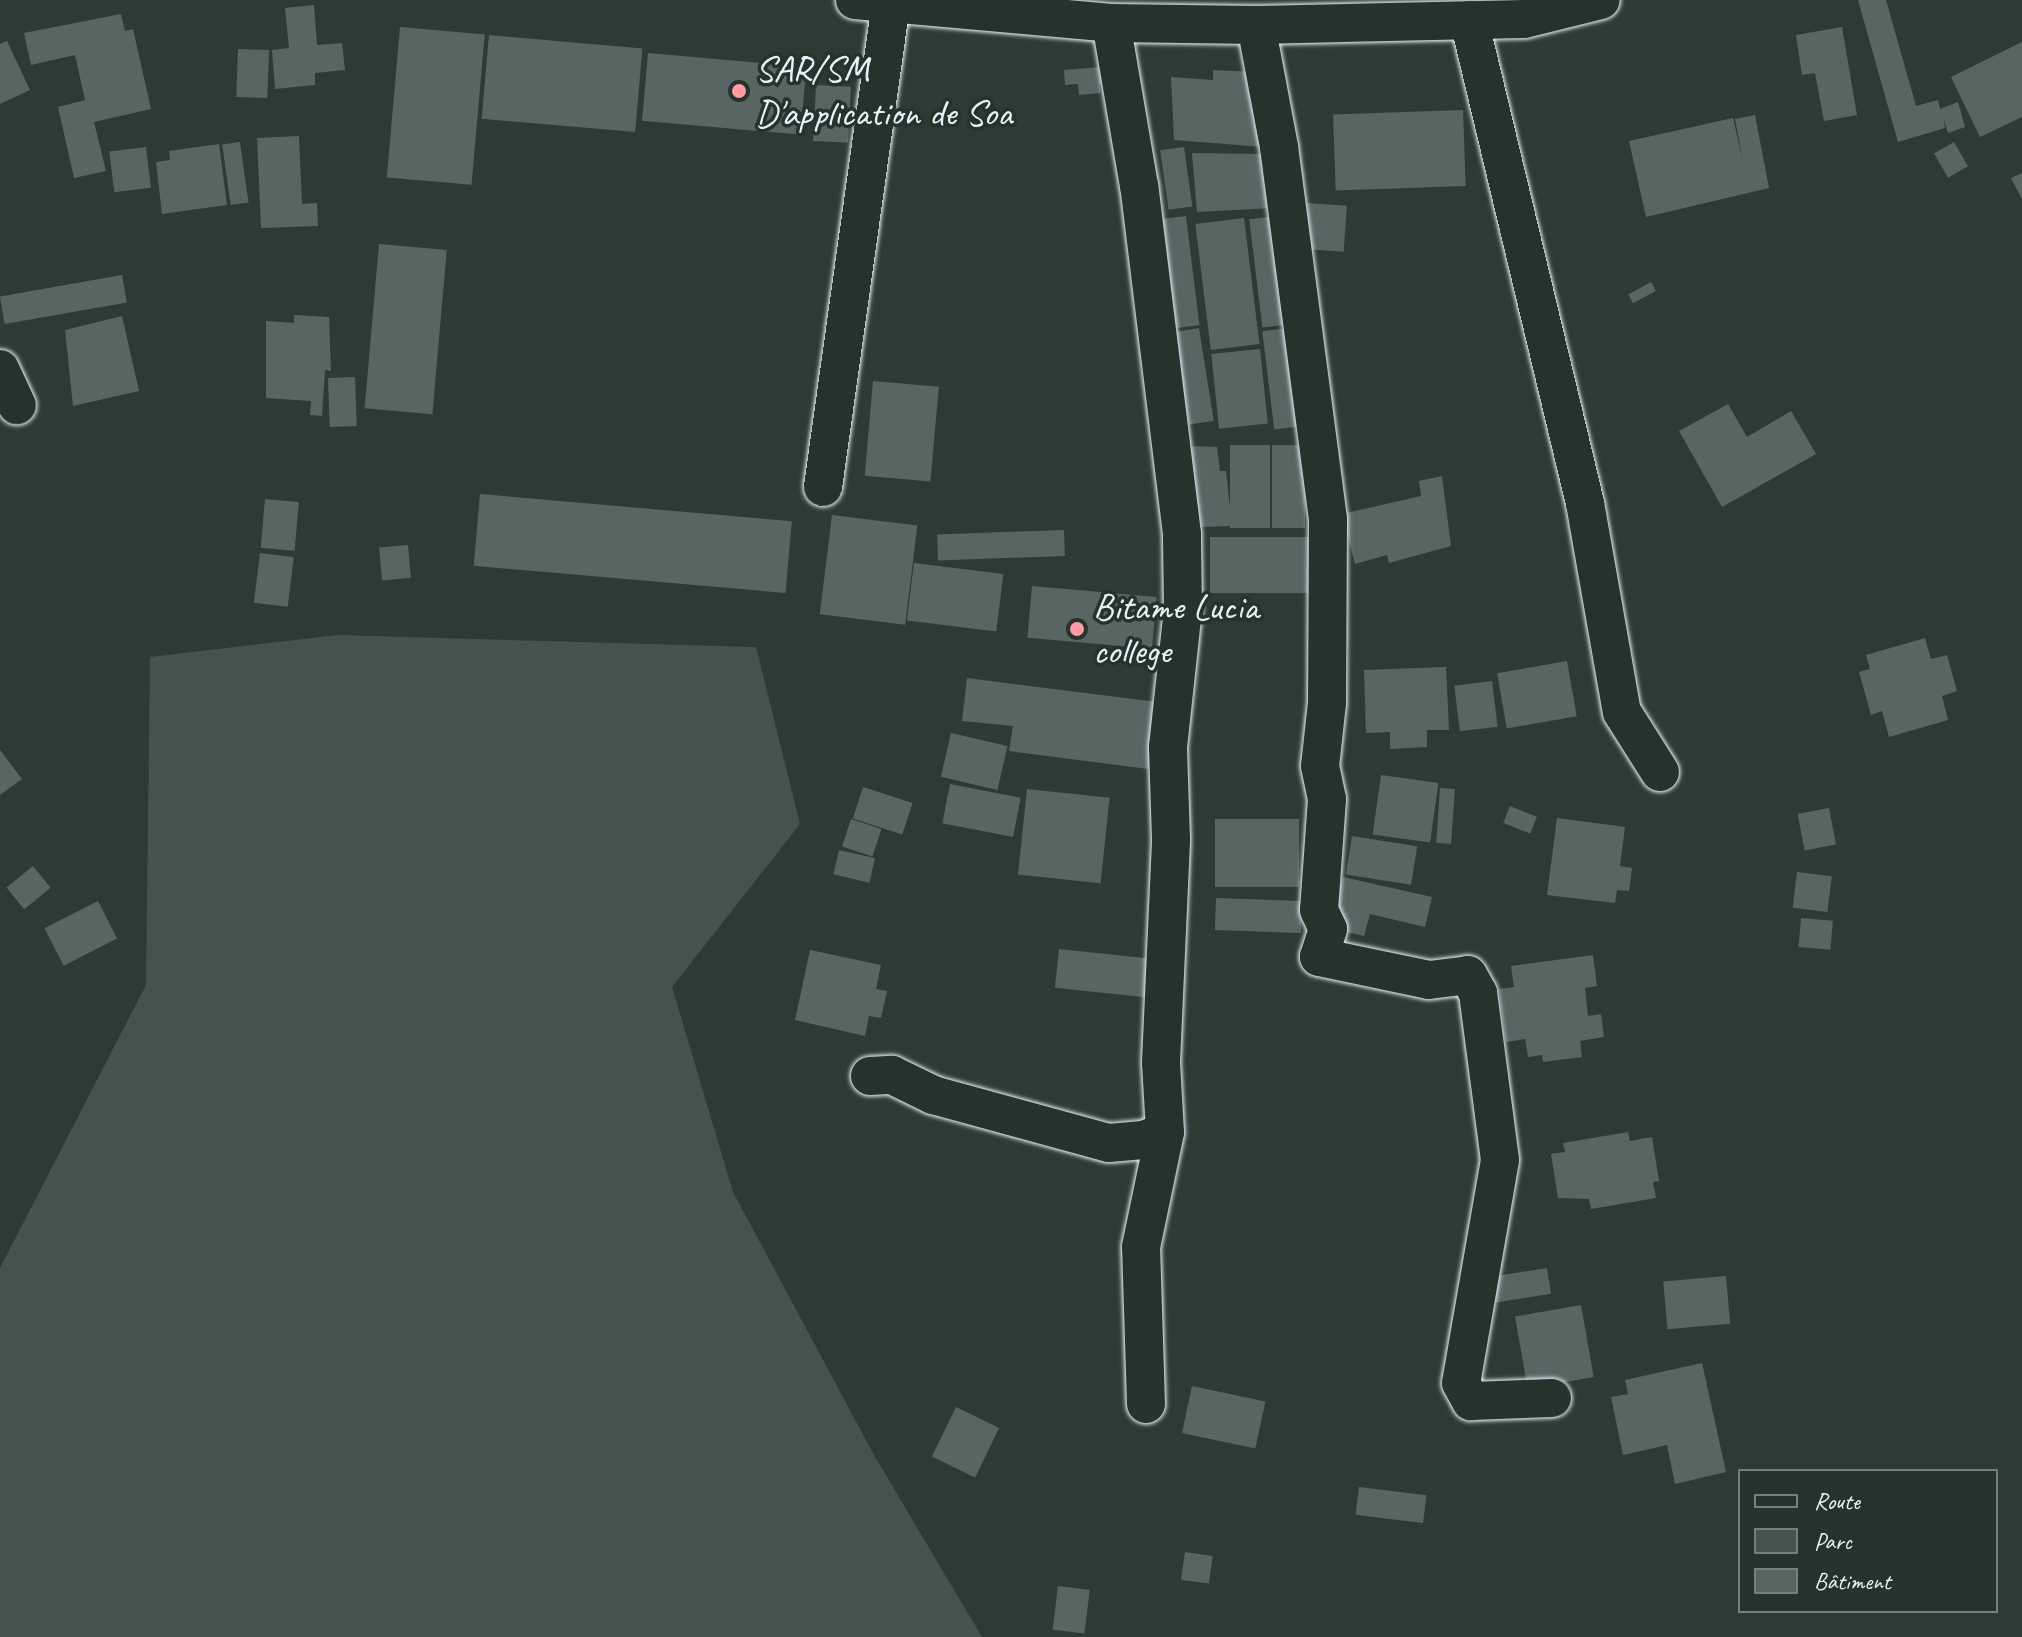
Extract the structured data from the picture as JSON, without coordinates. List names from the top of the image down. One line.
{"places":["SAR/SM D'application de Soa","Bitame Lucia college"],"legend":["Route","Parc","Bâtiment"]}
